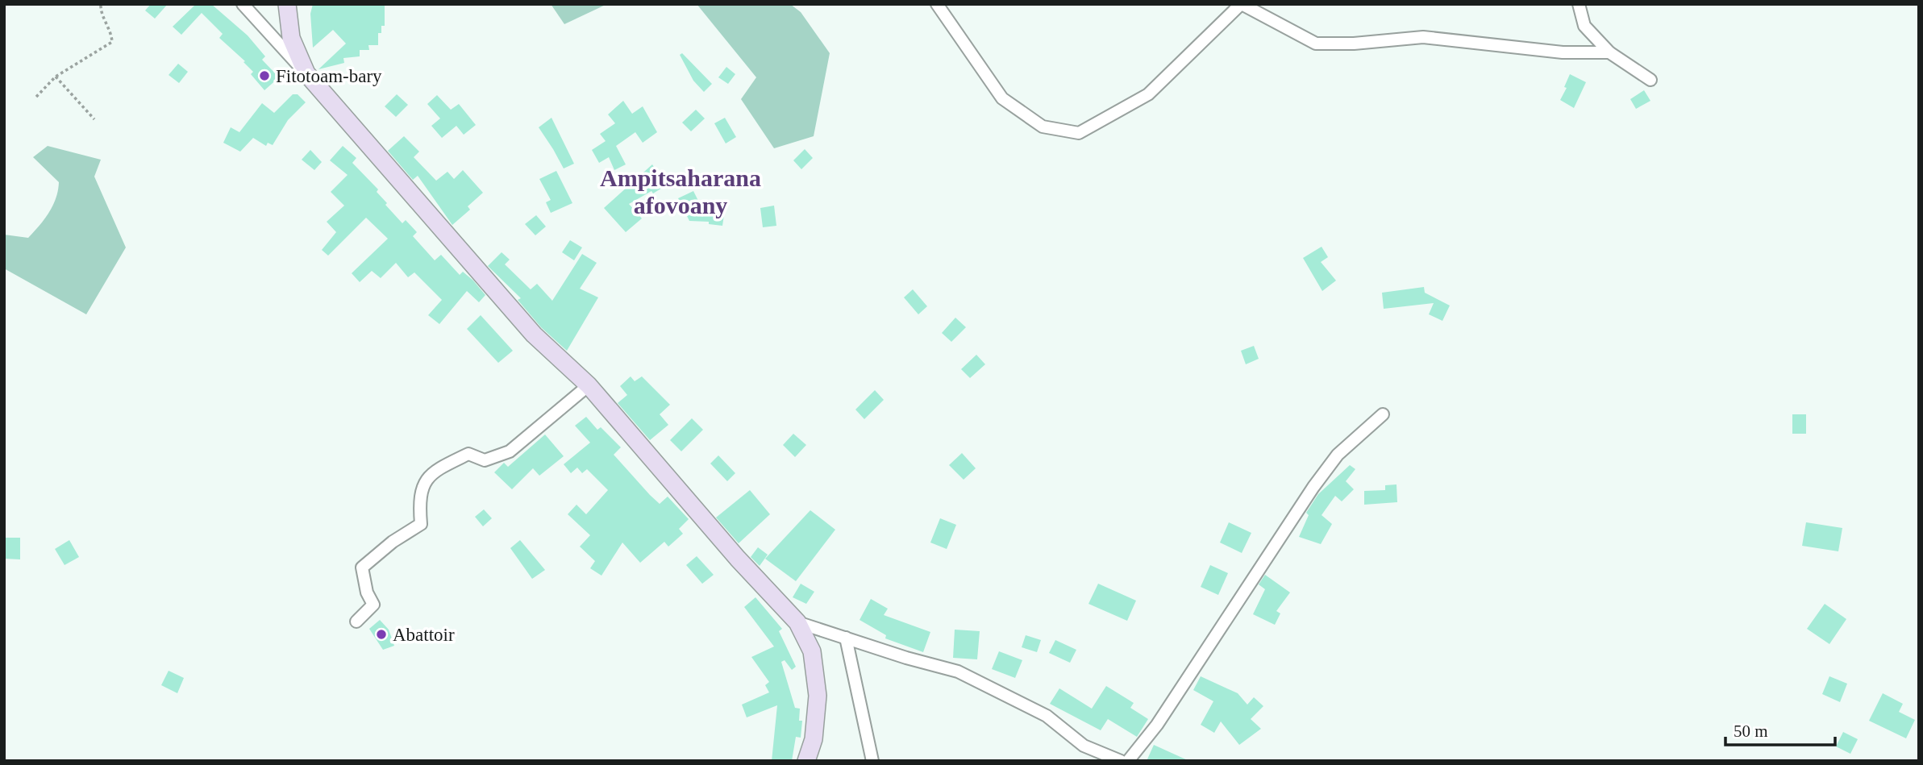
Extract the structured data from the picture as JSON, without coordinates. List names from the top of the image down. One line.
{"districts":["Ampitsaharana afovoany"],"places":["Fitotoam-bary","Abattoir"],"scale_bar":"50 m"}
